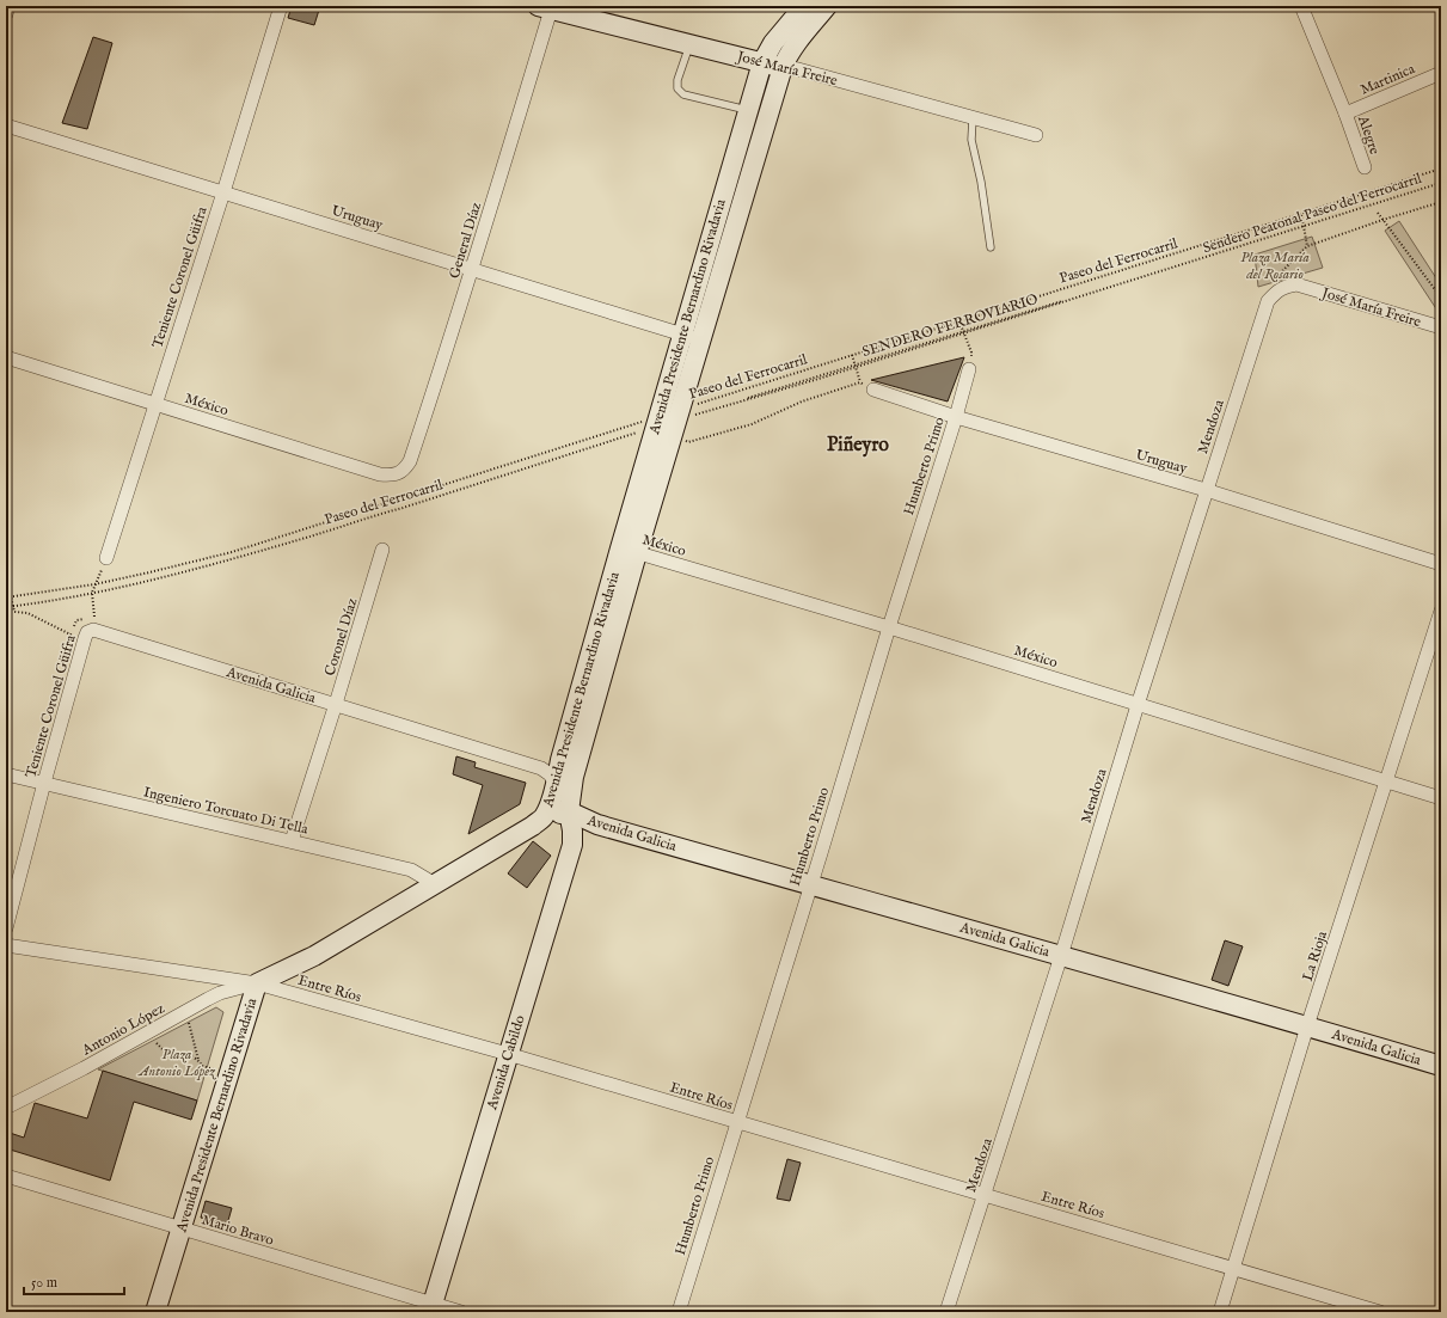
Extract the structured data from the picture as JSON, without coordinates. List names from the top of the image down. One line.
{"streets":{"main road":["José María Freire","Avenida Presidente Bernardino Rivadavia","Avenida Galicia","Avenida Cabildo"],"street":["Martinica","Alegre","Uruguay","General Díaz","Teniente Coronel Güifra","México","Mendoza","Humberto Primo","Coronel Díaz","Ingeniero Torcuato Di Tella","La Rioja","Entre Ríos","Antonio López","Mario Bravo"],"path":["Sendero Peatonal Paseo del Ferrocarril","Paseo del Ferrocarril","SENDERO FERROVIARIO"]},"crossings":[["José María Freire","General Díaz"],["José María Freire","Avenida Presidente Bernardino Rivadavia"],["José María Freire","Mendoza"],["Martinica","Alegre"],["Sendero Peatonal Paseo del Ferrocarril","Paseo del Ferrocarril"],["Sendero Peatonal Paseo del Ferrocarril","Avenida Presidente Bernardino Rivadavia"],["Sendero Peatonal Paseo del Ferrocarril","SENDERO FERROVIARIO"],["Uruguay","General Díaz"],["Uruguay","Teniente Coronel Güifra"],["Uruguay","Avenida Presidente Bernardino Rivadavia"],["Uruguay","Mendoza"],["Uruguay","Humberto Primo"],["General Díaz","México"],["Paseo del Ferrocarril","Avenida Presidente Bernardino Rivadavia"],["Paseo del Ferrocarril","SENDERO FERROVIARIO"],["Teniente Coronel Güifra","México"],["Teniente Coronel Güifra","Avenida Galicia"],["Teniente Coronel Güifra","Ingeniero Torcuato Di Tella"],["Avenida Presidente Bernardino Rivadavia","SENDERO FERROVIARIO"],["Avenida Presidente Bernardino Rivadavia","México"],["Avenida Presidente Bernardino Rivadavia","Avenida Galicia"],["Avenida Presidente Bernardino Rivadavia","Ingeniero Torcuato Di Tella"],["Avenida Presidente Bernardino Rivadavia","Entre Ríos"],["Avenida Presidente Bernardino Rivadavia","Antonio López"],["Avenida Presidente Bernardino Rivadavia","Avenida Cabildo"],["Avenida Presidente Bernardino Rivadavia","Mario Bravo"],["México","Mendoza"],["México","Humberto Primo"],["México","La Rioja"],["Mendoza","Avenida Galicia"],["Mendoza","Entre Ríos"],["Humberto Primo","Avenida Galicia"],["Humberto Primo","Entre Ríos"],["Coronel Díaz","Avenida Galicia"],["Coronel Díaz","Ingeniero Torcuato Di Tella"],["Avenida Galicia","La Rioja"],["Avenida Galicia","Avenida Cabildo"],["La Rioja","Entre Ríos"],["Entre Ríos","Antonio López"],["Entre Ríos","Avenida Cabildo"],["Avenida Cabildo","Mario Bravo"]],"districts":["Piñeyro"],"parks":["Plaza María del Rosario","Plaza Antonio López"],"scale_bar":"50 m"}
